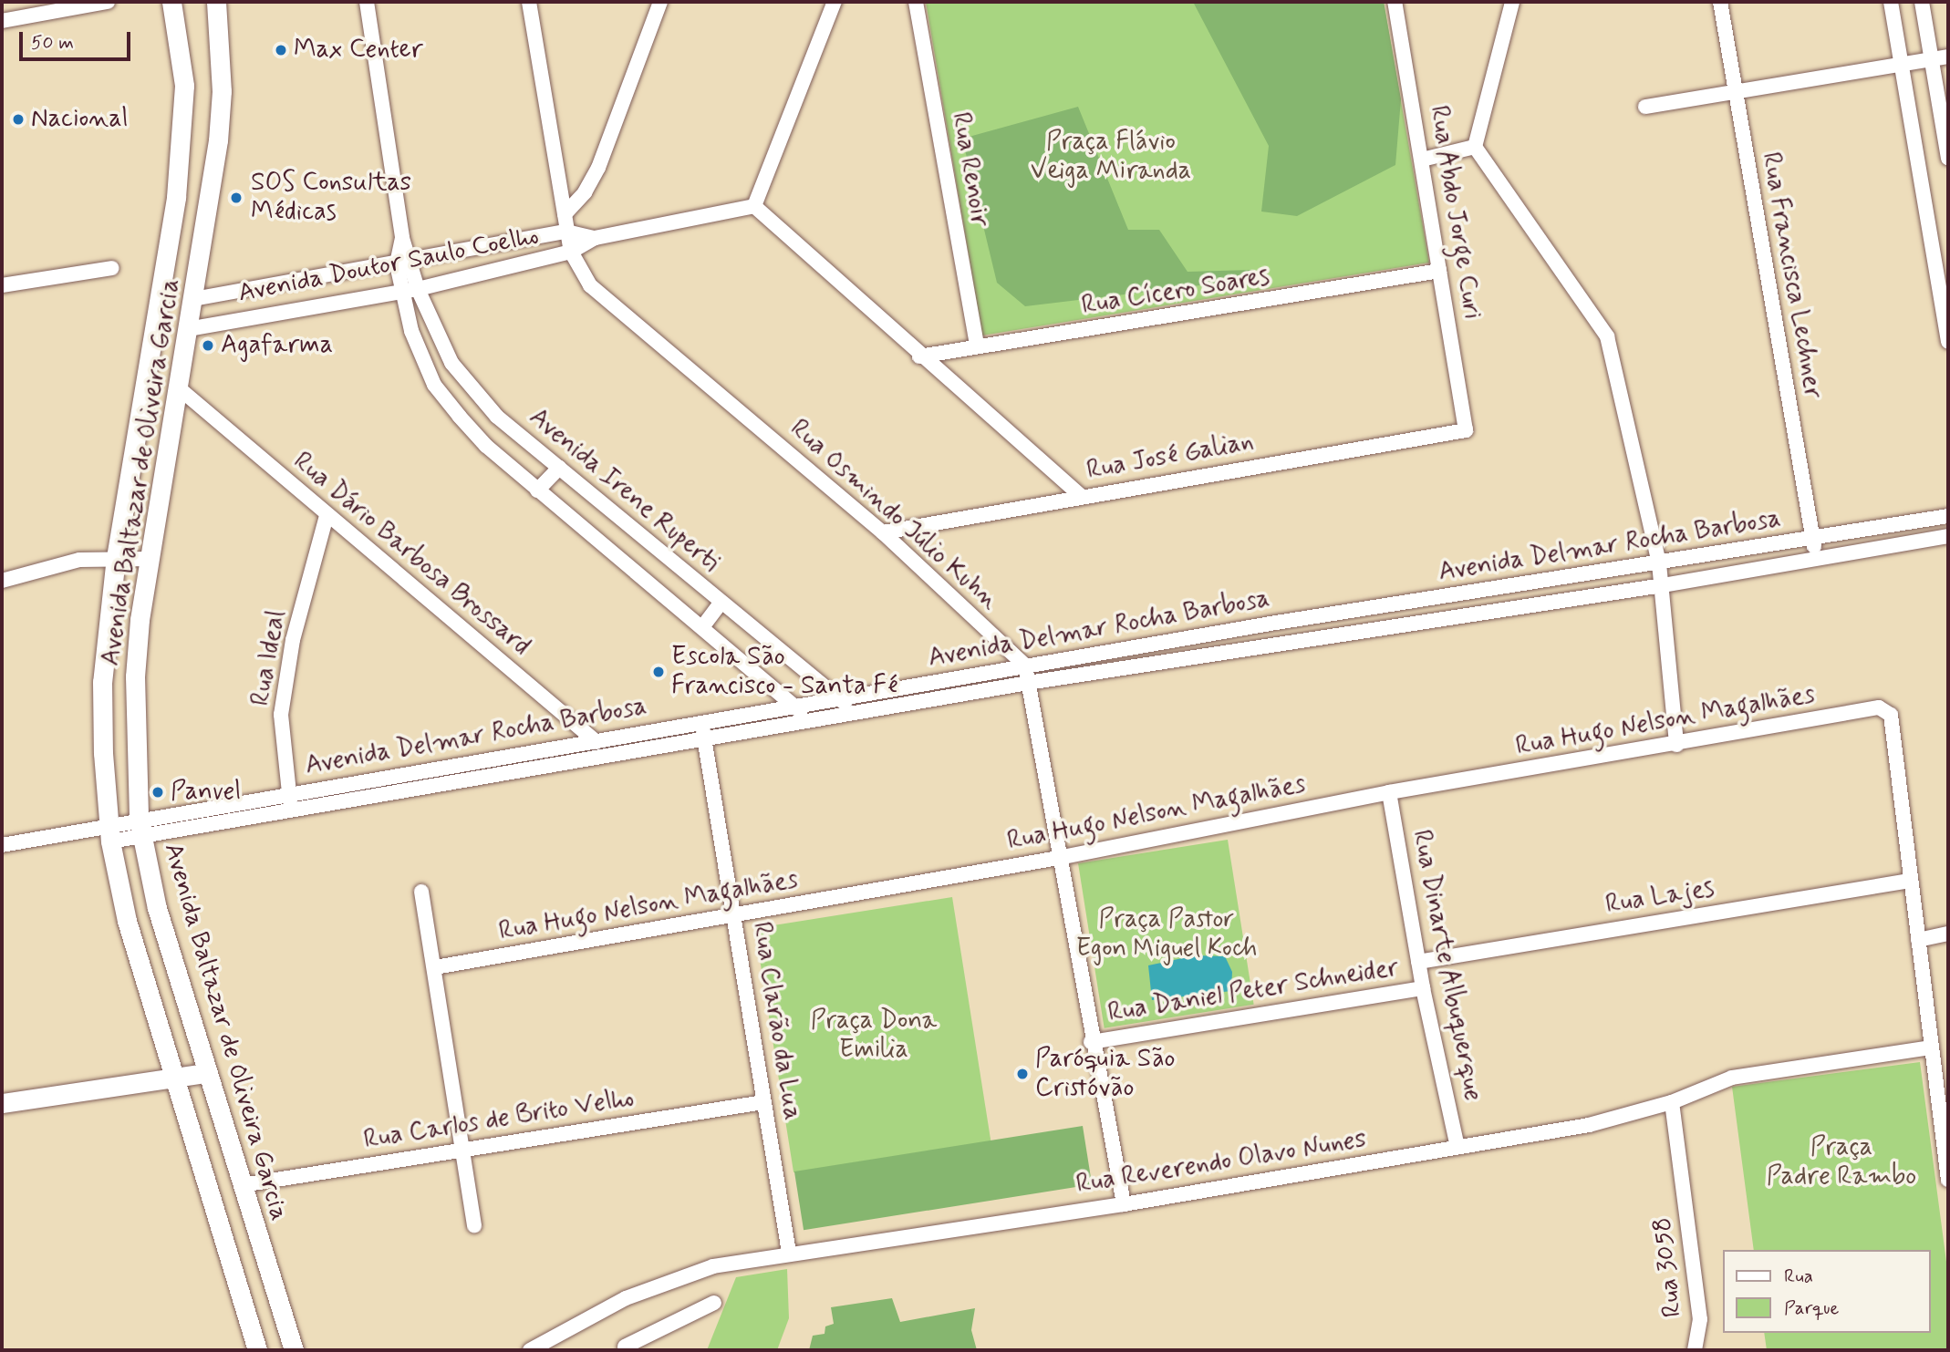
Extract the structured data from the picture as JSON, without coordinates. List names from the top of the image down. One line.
{"streets":{"main road":["Avenida Baltazar de Oliveira Garcia"],"street":["Rua Renoir","Rua Abdo Jorge Curi","Avenida Doutor Saulo Coelho","Rua Francisca Lechner","Rua Cícero Soares","Rua José Galian","Avenida Irene Ruperti","Rua Osmindo Júlio Kuhn","Avenida Delmar Rocha Barbosa","Rua Dário Barbosa Brossard","Rua Ideal","Rua Hugo Nelson Magalhães","Rua Lajes","Rua Dinarte Albuquerque","Rua Daniel Peter Schneider","Rua Clarão da Lua","Rua Carlos de Brito Velho","Rua Reverendo Olavo Nunes","Rua 3058"]},"crossings":[["Rua Renoir","Rua Cícero Soares"],["Rua Abdo Jorge Curi","Rua Cícero Soares"],["Rua Abdo Jorge Curi","Rua José Galian"],["Avenida Doutor Saulo Coelho","Avenida Baltazar de Oliveira Garcia"],["Avenida Doutor Saulo Coelho","Avenida Irene Ruperti"],["Avenida Doutor Saulo Coelho","Rua Osmindo Júlio Kuhn"],["Rua Francisca Lechner","Avenida Delmar Rocha Barbosa"],["Rua José Galian","Rua Osmindo Júlio Kuhn"],["Avenida Baltazar de Oliveira Garcia","Avenida Delmar Rocha Barbosa"],["Avenida Baltazar de Oliveira Garcia","Rua Dário Barbosa Brossard"],["Avenida Baltazar de Oliveira Garcia","Rua Carlos de Brito Velho"],["Avenida Irene Ruperti","Avenida Delmar Rocha Barbosa"],["Rua Osmindo Júlio Kuhn","Avenida Delmar Rocha Barbosa"],["Avenida Delmar Rocha Barbosa","Rua Dário Barbosa Brossard"],["Avenida Delmar Rocha Barbosa","Rua Ideal"],["Avenida Delmar Rocha Barbosa","Rua Clarão da Lua"],["Rua Dário Barbosa Brossard","Rua Ideal"],["Rua Hugo Nelson Magalhães","Rua Lajes"],["Rua Hugo Nelson Magalhães","Rua Dinarte Albuquerque"],["Rua Hugo Nelson Magalhães","Rua Clarão da Lua"],["Rua Lajes","Rua Dinarte Albuquerque"],["Rua Dinarte Albuquerque","Rua Daniel Peter Schneider"],["Rua Dinarte Albuquerque","Rua Reverendo Olavo Nunes"],["Rua Clarão da Lua","Rua Carlos de Brito Velho"],["Rua Clarão da Lua","Rua Reverendo Olavo Nunes"],["Rua Reverendo Olavo Nunes","Rua 3058"]],"parks":["Praça Flávio Veiga Miranda","Praça Pastor Egon Miguel Koch","Praça Dona Emilia","Praça Padre Rambo"],"places":["Max Center","Nacional","SOS Consultas Médicas","Agafarma","Escola São Francisco - Santa Fé","Panvel","Paróquia São Cristóvão"],"legend":["Rua","Parque"],"scale_bar":"50 m"}
